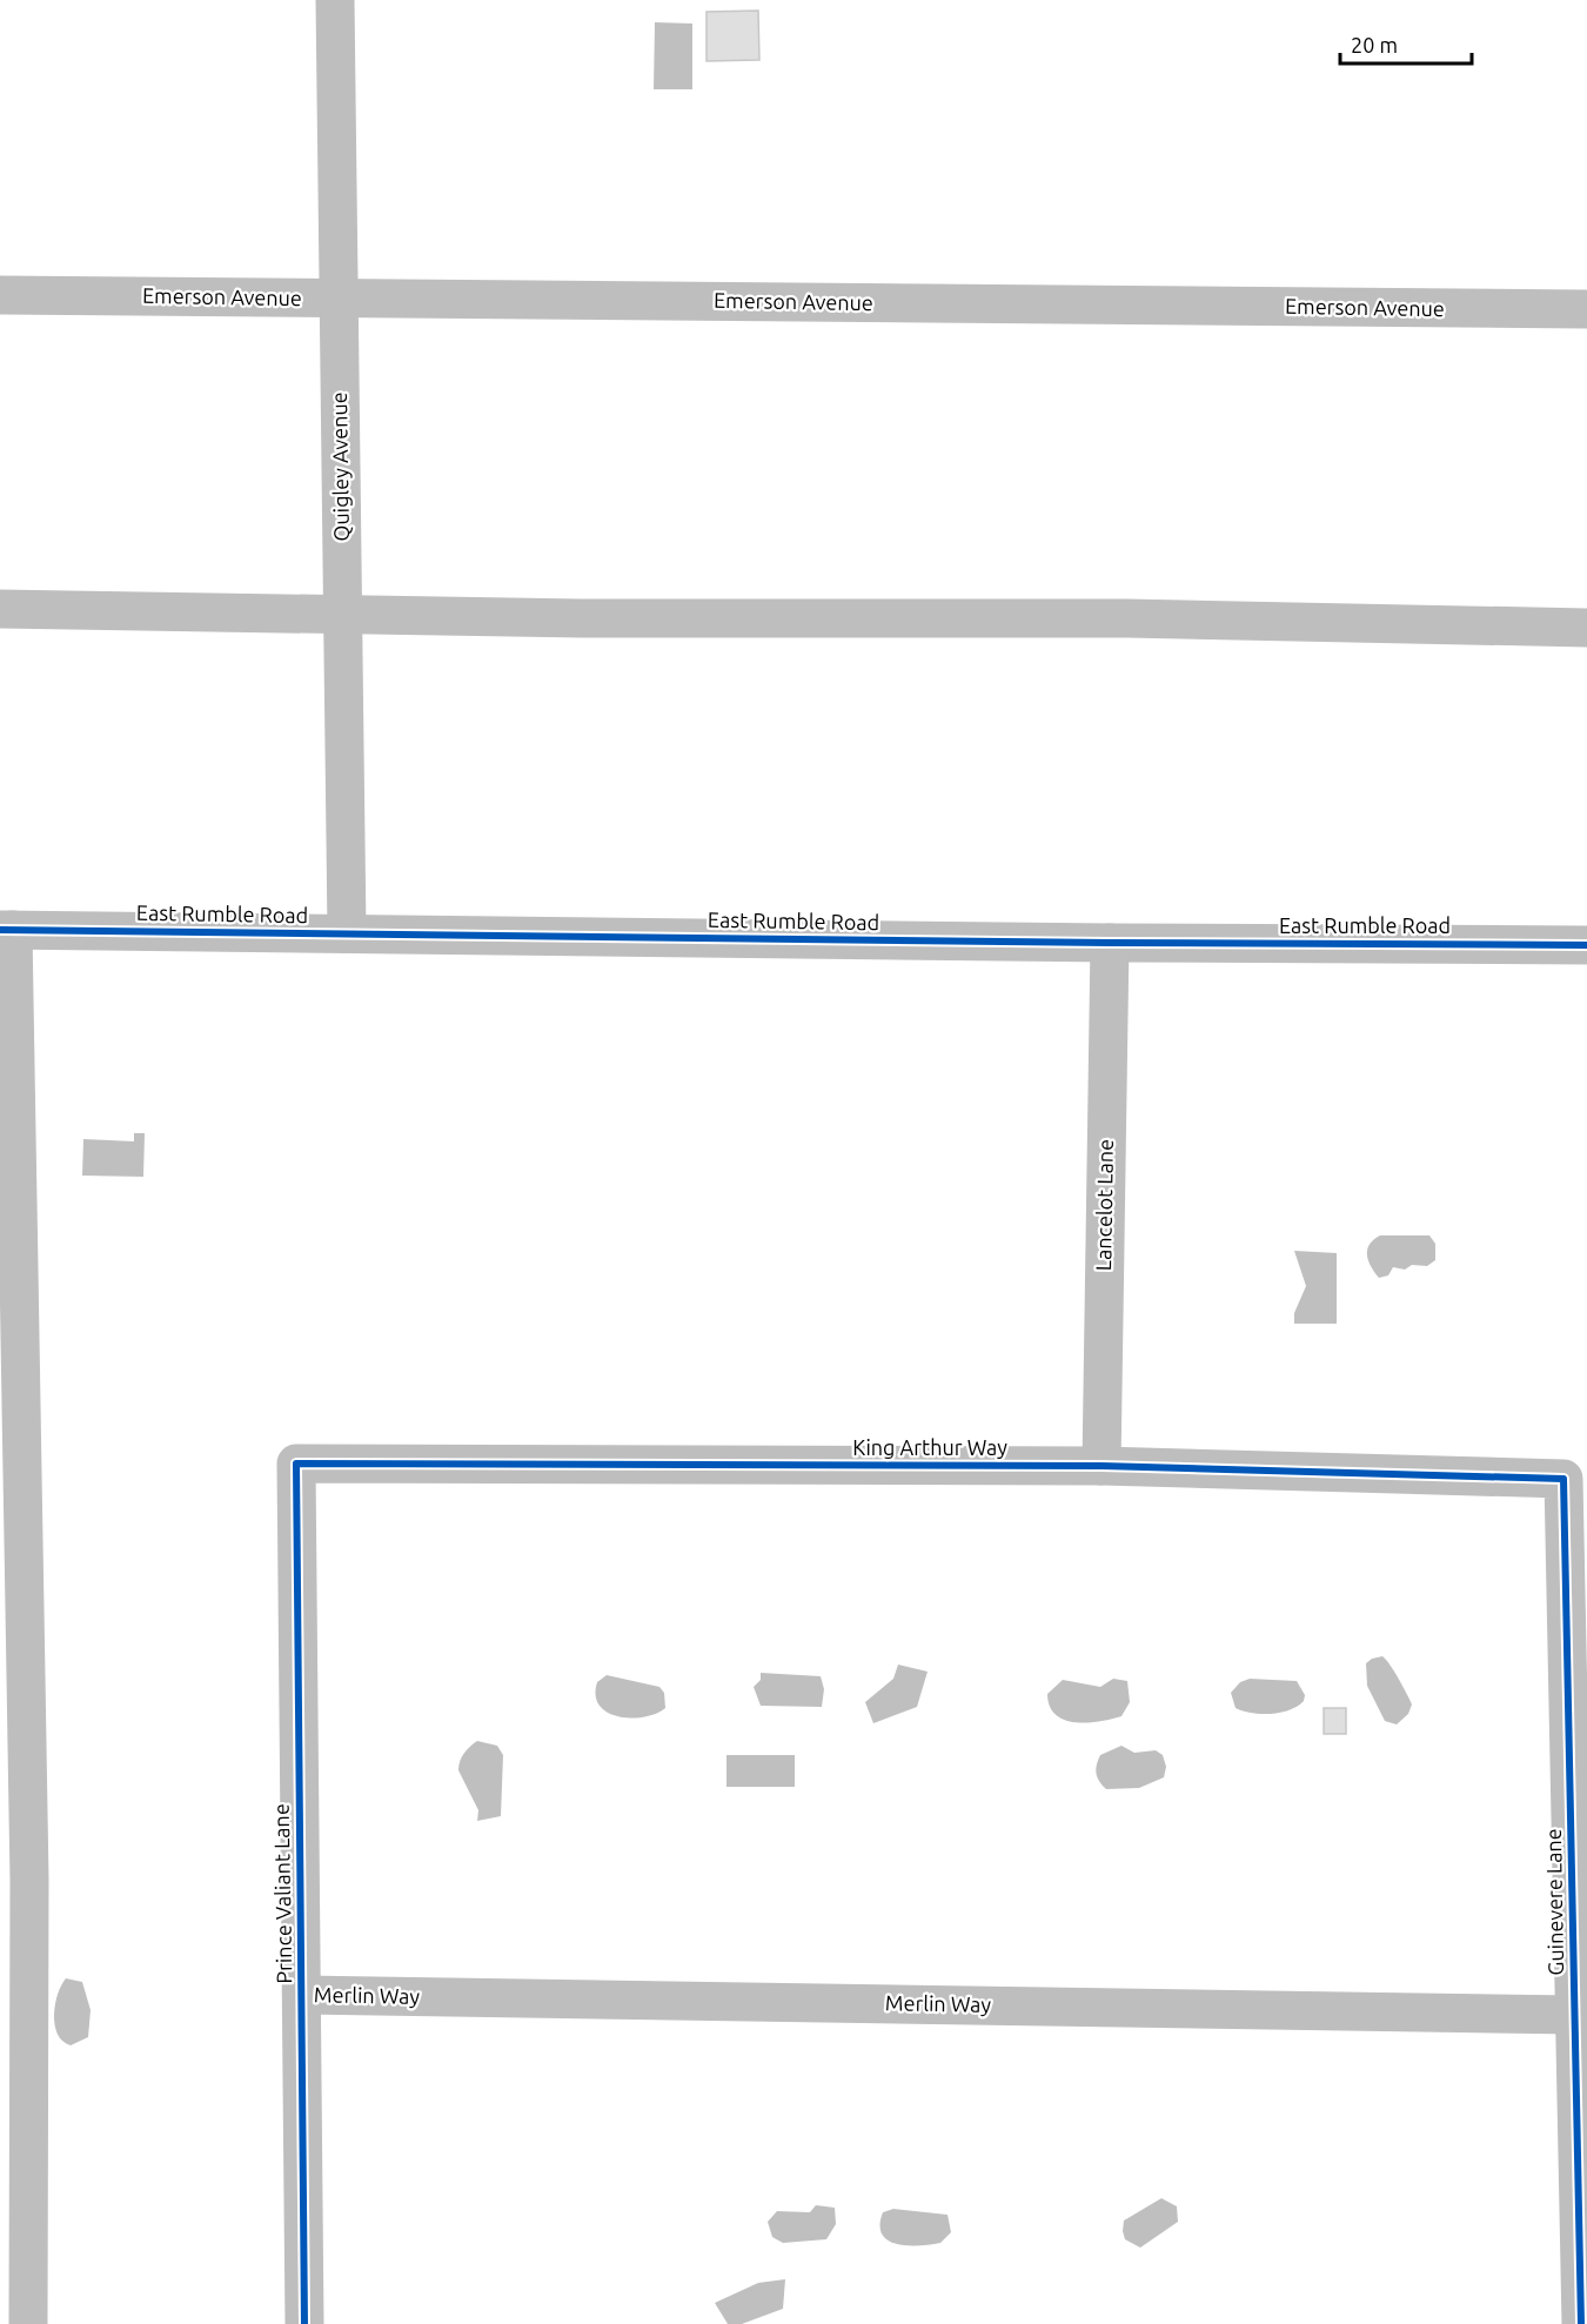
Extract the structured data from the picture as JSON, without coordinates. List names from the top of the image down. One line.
{"streets":{"street":["Emerson Avenue","Quigley Avenue","East Rumble Road","Lancelot Lane","King Arthur Way","Prince Valiant Lane","Guinevere Lane","Merlin Way"]},"crossings":[["Emerson Avenue","Quigley Avenue"],["Quigley Avenue","East Rumble Road"],["East Rumble Road","Lancelot Lane"],["Lancelot Lane","King Arthur Way"],["King Arthur Way","Prince Valiant Lane"],["King Arthur Way","Guinevere Lane"],["Prince Valiant Lane","Merlin Way"],["Guinevere Lane","Merlin Way"]],"scale_bar":"20 m"}
